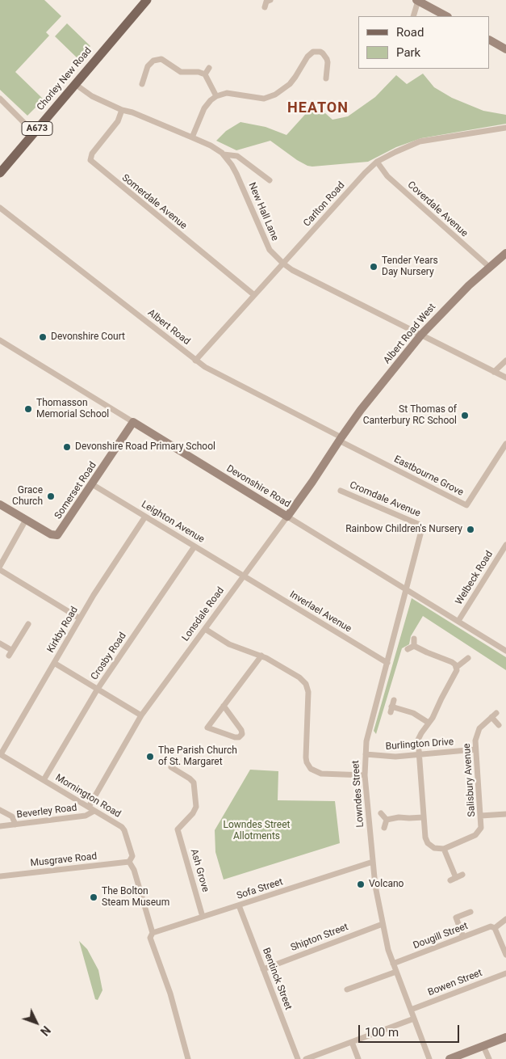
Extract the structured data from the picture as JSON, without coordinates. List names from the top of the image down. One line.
{"streets":{"main road":["Chorley New Road","A673"],"street":["Somerdale Avenue","Carlton Road","Coverdale Avenue","New Hall Lane","Albert Road","Albert Road West","Eastbourne Grove","Devonshire Road","Somerset Road","Cromdale Avenue","Leighton Avenue","Welbeck Road","Inverlael Avenue","Lonsdale Road","Kirkby Road","Crosby Road","Burlington Drive","Salisbury Avenue","Lowndes Street","Mornington Road","Beverley Road","Musgrave Road","Ash Grove","Sofa Street","Dougill Street","Shipton Street","Bentinck Street","Bowen Street"]},"crossings":[["Chorley New Road","New Hall Lane"],["Somerdale Avenue","Carlton Road"],["Somerdale Avenue","New Hall Lane"],["Carlton Road","Coverdale Avenue"],["Carlton Road","New Hall Lane"],["Carlton Road","Albert Road"],["Coverdale Avenue","Albert Road West"],["New Hall Lane","Albert Road West"],["Albert Road","Albert Road West"],["Albert Road","Eastbourne Grove"],["Albert Road","Lonsdale Road"],["Albert Road West","Eastbourne Grove"],["Albert Road West","Lonsdale Road"],["Eastbourne Grove","Lonsdale Road"],["Devonshire Road","Somerset Road"],["Devonshire Road","Welbeck Road"],["Devonshire Road","Lonsdale Road"],["Devonshire Road","Lowndes Street"],["Somerset Road","Leighton Avenue"],["Cromdale Avenue","Lowndes Street"],["Leighton Avenue","Inverlael Avenue"],["Leighton Avenue","Lonsdale Road"],["Leighton Avenue","Kirkby Road"],["Leighton Avenue","Crosby Road"],["Inverlael Avenue","Lonsdale Road"],["Inverlael Avenue","Lowndes Street"],["Lonsdale Road","Mornington Road"],["Kirkby Road","Mornington Road"],["Crosby Road","Mornington Road"],["Burlington Drive","Salisbury Avenue"],["Burlington Drive","Lowndes Street"],["Lowndes Street","Sofa Street"],["Lowndes Street","Dougill Street"],["Lowndes Street","Shipton Street"],["Lowndes Street","Bowen Street"],["Mornington Road","Beverley Road"],["Mornington Road","Musgrave Road"],["Mornington Road","Sofa Street"],["Ash Grove","Sofa Street"],["Sofa Street","Bentinck Street"],["Shipton Street","Bentinck Street"]],"districts":["HEATON"],"parks":["Lowndes Street Allotments"],"places":["Tender Years Day Nursery","Devonshire Court","Thomasson Memorial School","St Thomas of Canterbury RC School","Devonshire Road Primary School","Grace Church","Rainbow Children's Nursery","The Parish Church of St. Margaret","Volcano","The Bolton Steam Museum"],"legend":["Road","Park"],"scale_bar":"100 m","north":"bottom right"}
